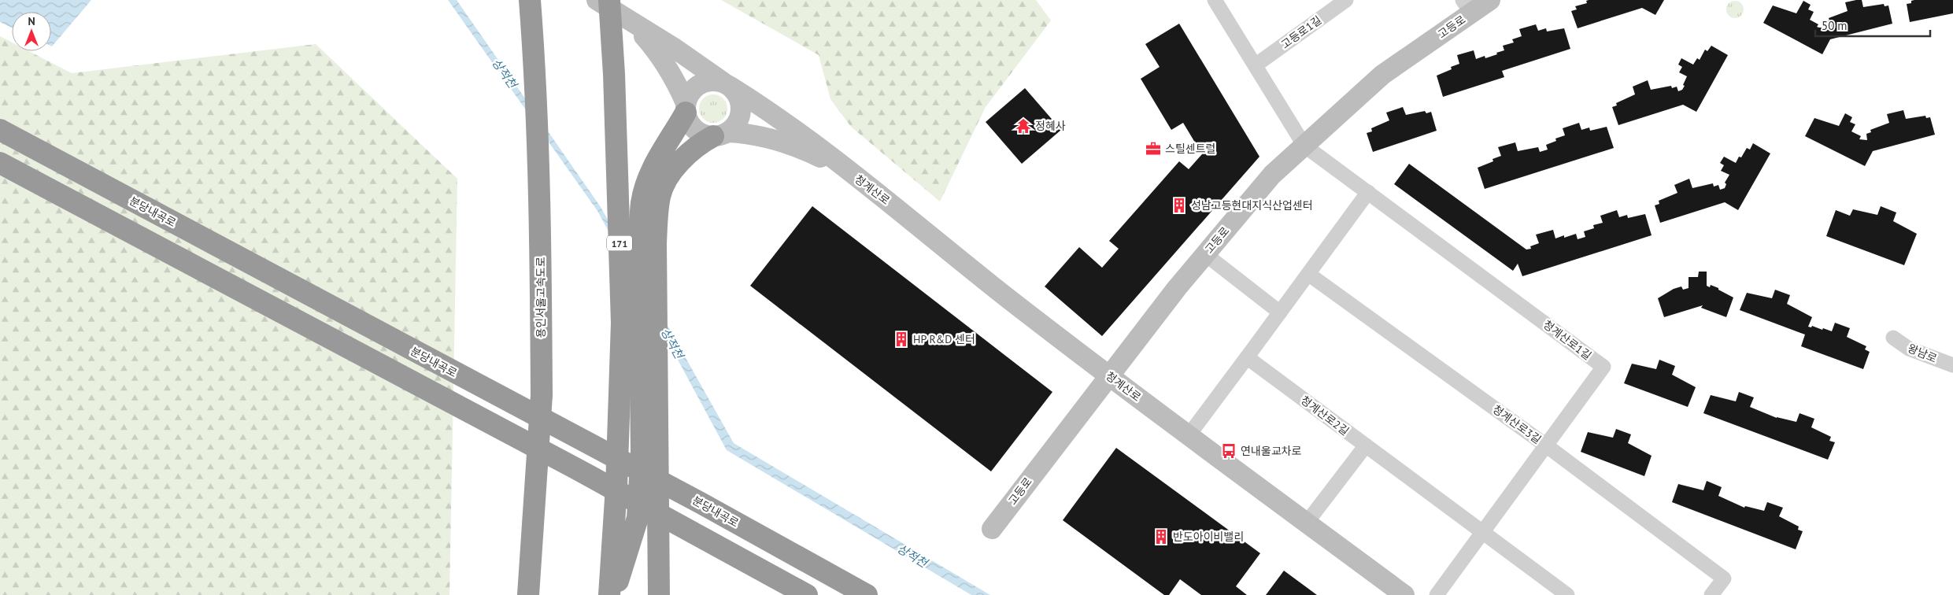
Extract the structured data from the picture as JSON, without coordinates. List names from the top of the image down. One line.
{"streets":{"highway":["분당내곡로","171","용인서울고속도로"],"main road":["고등로","청계산로"],"street":["고등로1길","청계산로1길","왕남로","청계산로2길","청계산로3길"]},"crossings":[["고등로","청계산로"],["고등로","청계산로1길"],["청계산로","171"],["청계산로1길","청계산로2길"],["청계산로1길","청계산로3길"]],"water":["상적천"],"places":{"temple":["정혜사"],"office":["스틸센트럴"],"building":["성남고등현대지식산업센터","HP R&D 센터","반도아이비밸리"],"bus stop":["연내울교차로"]},"scale_bar":"50 m","north":"top"}
